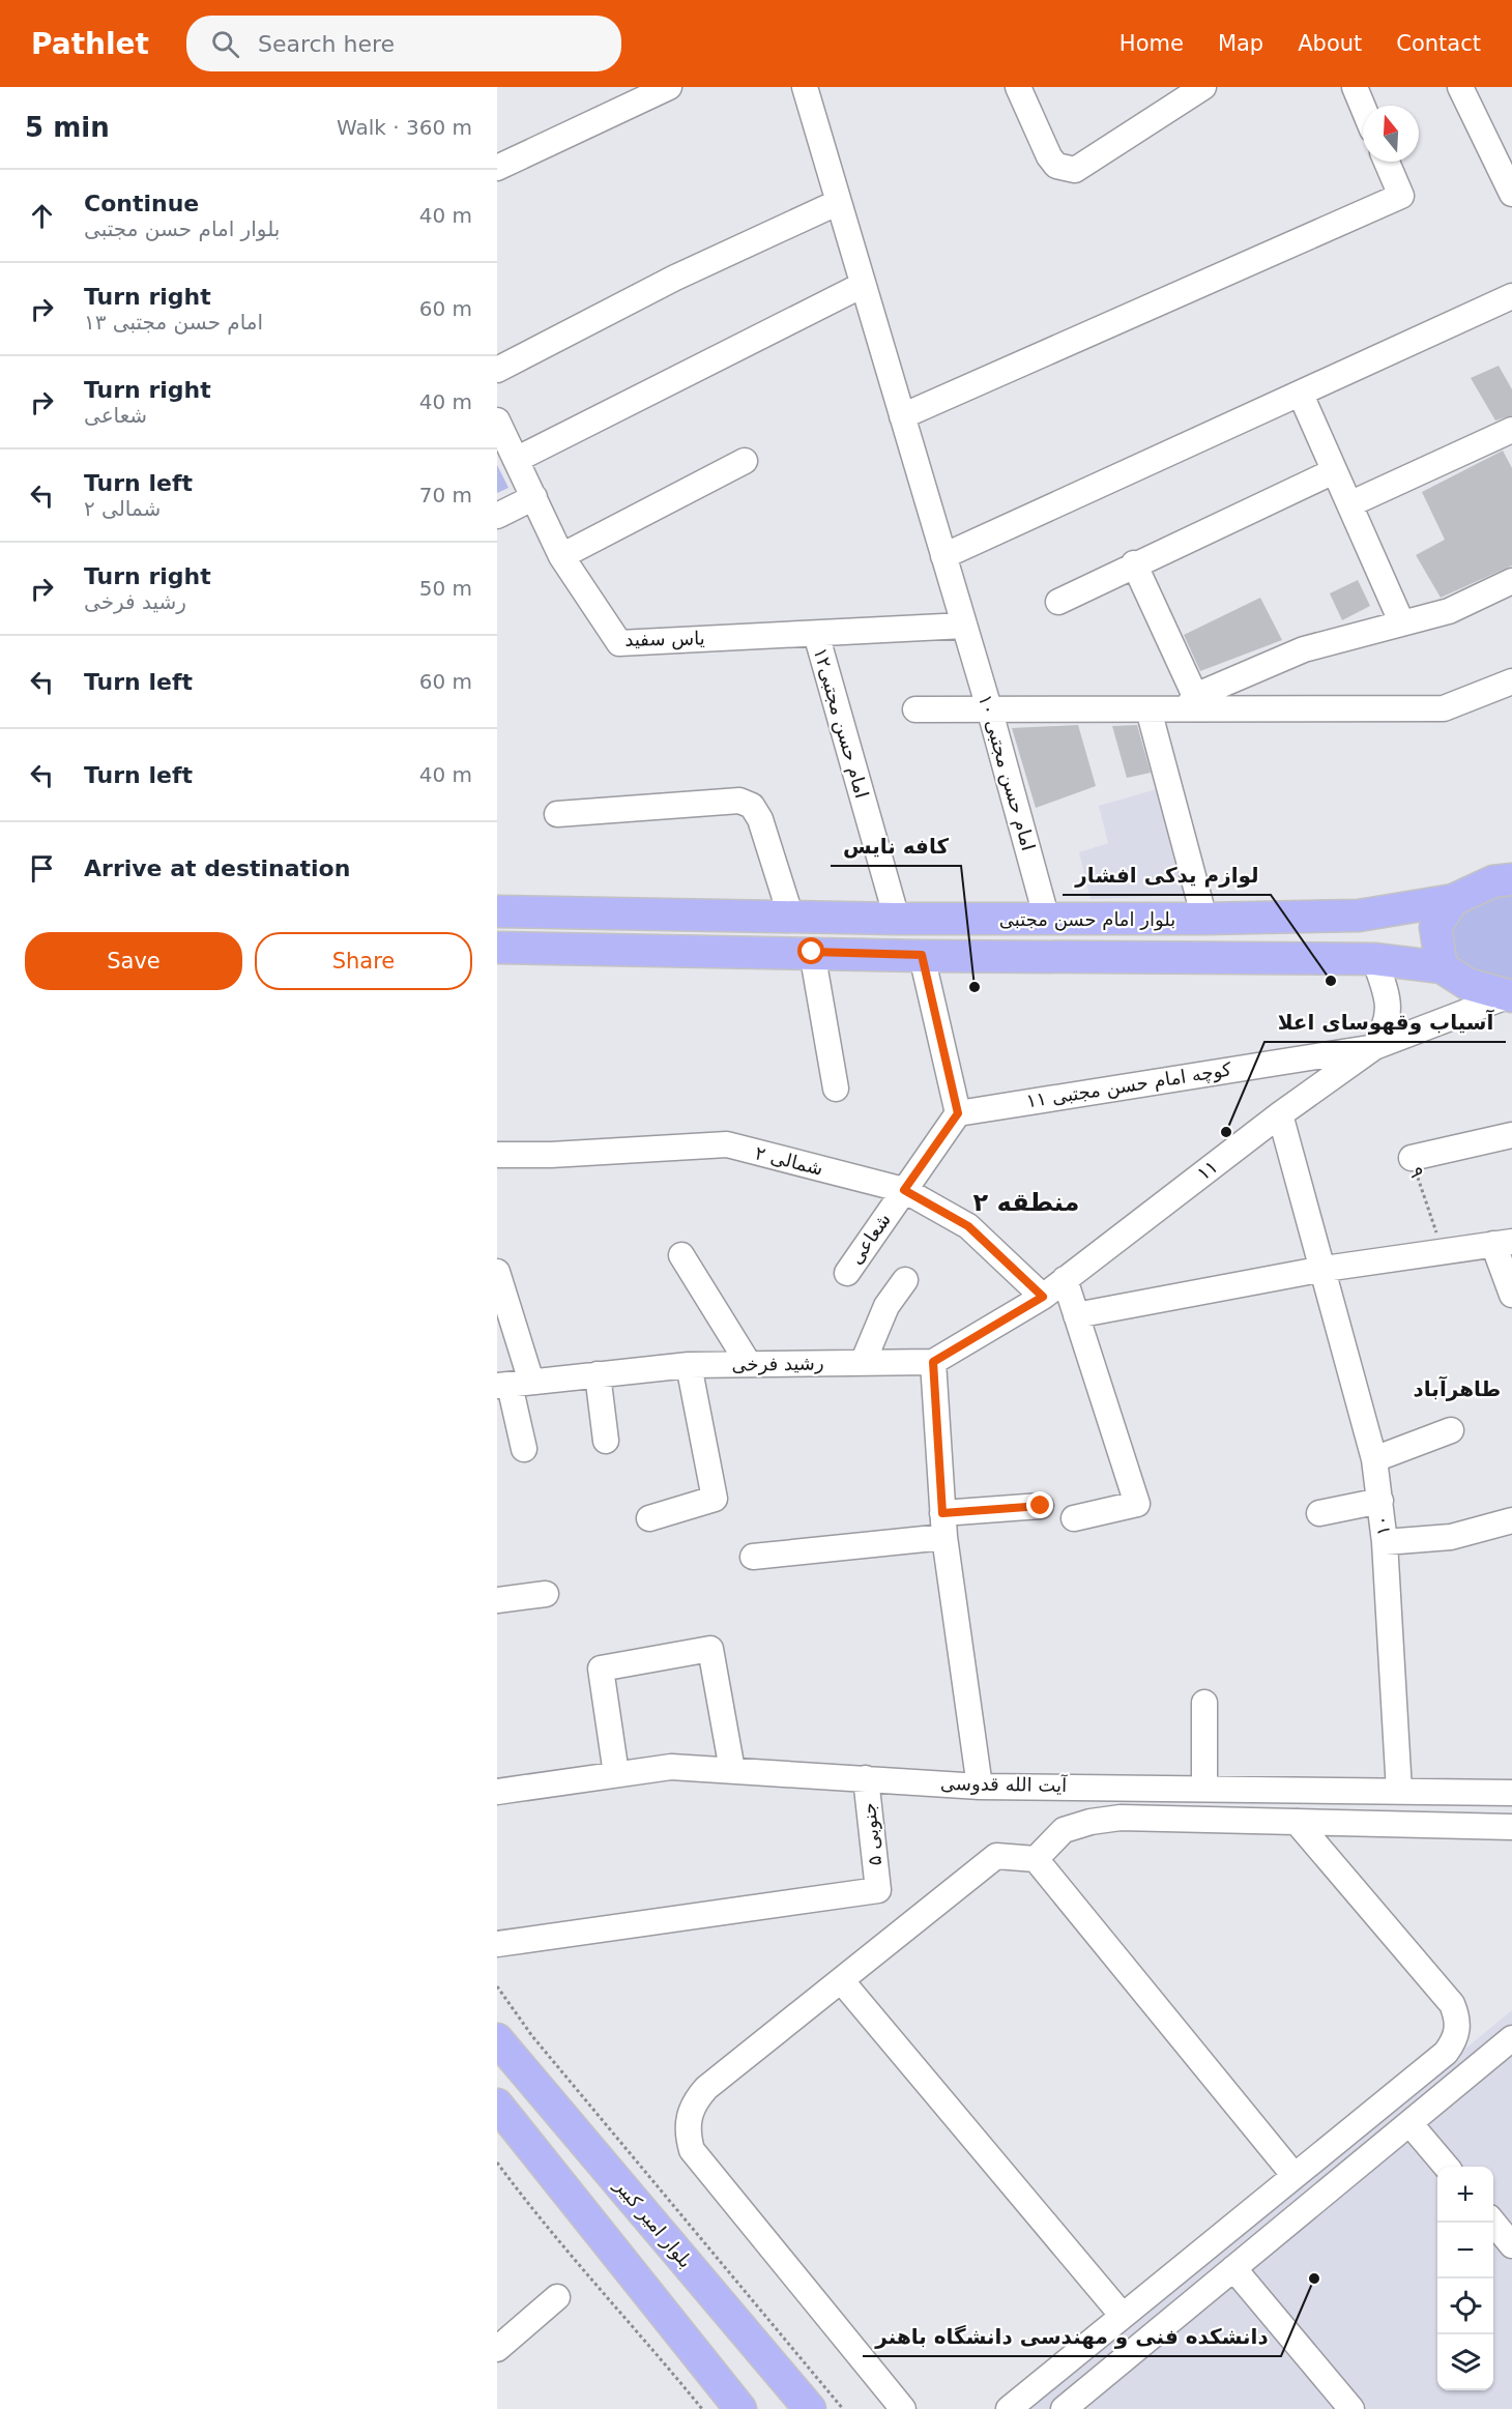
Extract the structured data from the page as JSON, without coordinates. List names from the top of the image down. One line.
{"streets":{"main road":["بلوار امام حسن مجتبی","بلوار امیر کبیر"],"street":["یاس سفید","امام حسن مجتبی۱۲","امام حسن مجتبی ۱۰","کوچه امام حسن مجتبی ۱۱","۲ شمالی","۱۱","۹","شعاعی","رشید فرخی","۱۰","آیت الله قدوسی","۵ جنوبی"]},"crossings":[["یاس سفید","امام حسن مجتبی۱۲"],["یاس سفید","امام حسن مجتبی ۱۰"],["امام حسن مجتبی۱۲","بلوار امام حسن مجتبی"],["امام حسن مجتبی ۱۰","بلوار امام حسن مجتبی"],["بلوار امام حسن مجتبی","۱۱"],["کوچه امام حسن مجتبی ۱۱","۱۱"],["کوچه امام حسن مجتبی ۱۱","شعاعی"],["۲ شمالی","۱۱"],["۲ شمالی","شعاعی"],["۲ شمالی","رشید فرخی"],["۱۱","رشید فرخی"],["۱۱","۱۰"],["۱۰","آیت الله قدوسی"],["آیت الله قدوسی","۵ جنوبی"]],"districts":["منطقه ۲","طاهرآباد"],"places":["لوازم یدکی افشار","کافه نایس","آسیاب وقهوسای اعلا","دانشکده فنی و مهندسی دانشگاه باهنر"],"north":"top","page":{"header":"Pathlet","search":"Search here","nav":["Home","Map","About","Contact"],"heading":["5 min","Walk · 360 m"],"list":[["Continue","بلوار امام حسن مجتبی","40 m"],["Turn right","امام حسن مجتبی ۱۳","60 m"],["Turn right","شعاعی","40 m"],["Turn left","۲ شمالی","70 m"],["Turn right","رشید فرخی","50 m"],["Turn left","60 m"],["Turn left","40 m"],"Arrive at destination"],"buttons":["Save","Share"],"map_buttons":["+","−"]}}
